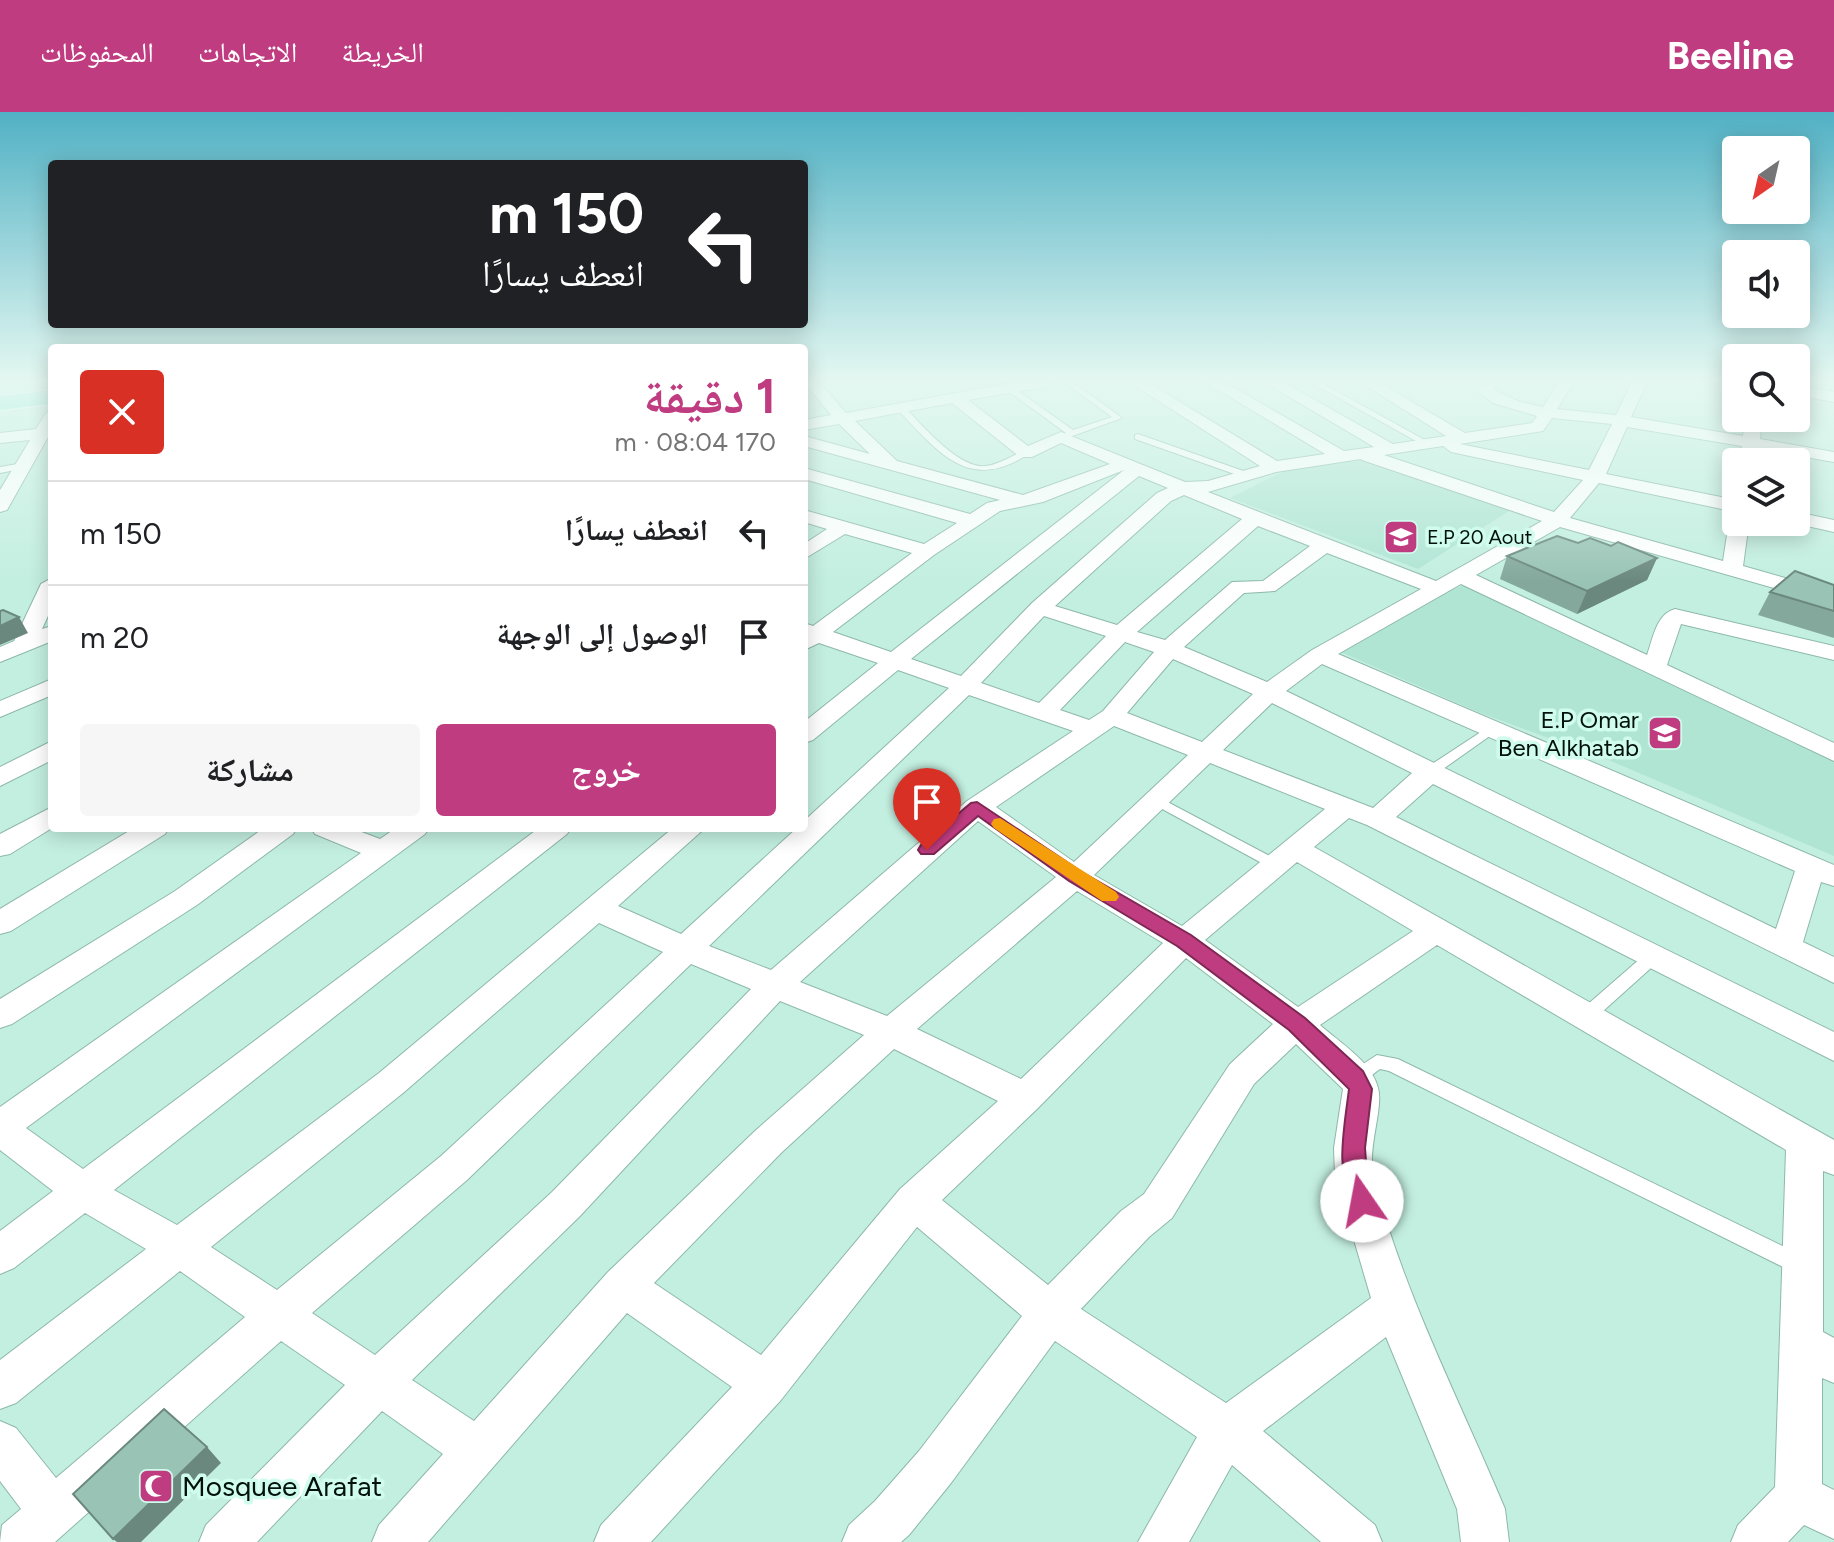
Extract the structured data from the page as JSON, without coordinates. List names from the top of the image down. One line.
{"places":{"school or university":["E.P 20 Aout","E.P Omar Ben Alkhatab"],"mosque":["Mosquee Arafat"]},"north":"bottom left","page":{"header":"Beeline","nav":["الخريطة","الاتجاهات","المحفوظات"],"turn":["150 m","انعطف يسارًا"],"heading":["1 دقيقة","170 m · 08:04"],"list":[{"name":"انعطف يسارًا","value":"150 m"},{"name":"الوصول إلى الوجهة","value":"20 m"}],"buttons":["خروج","مشاركة"]}}
